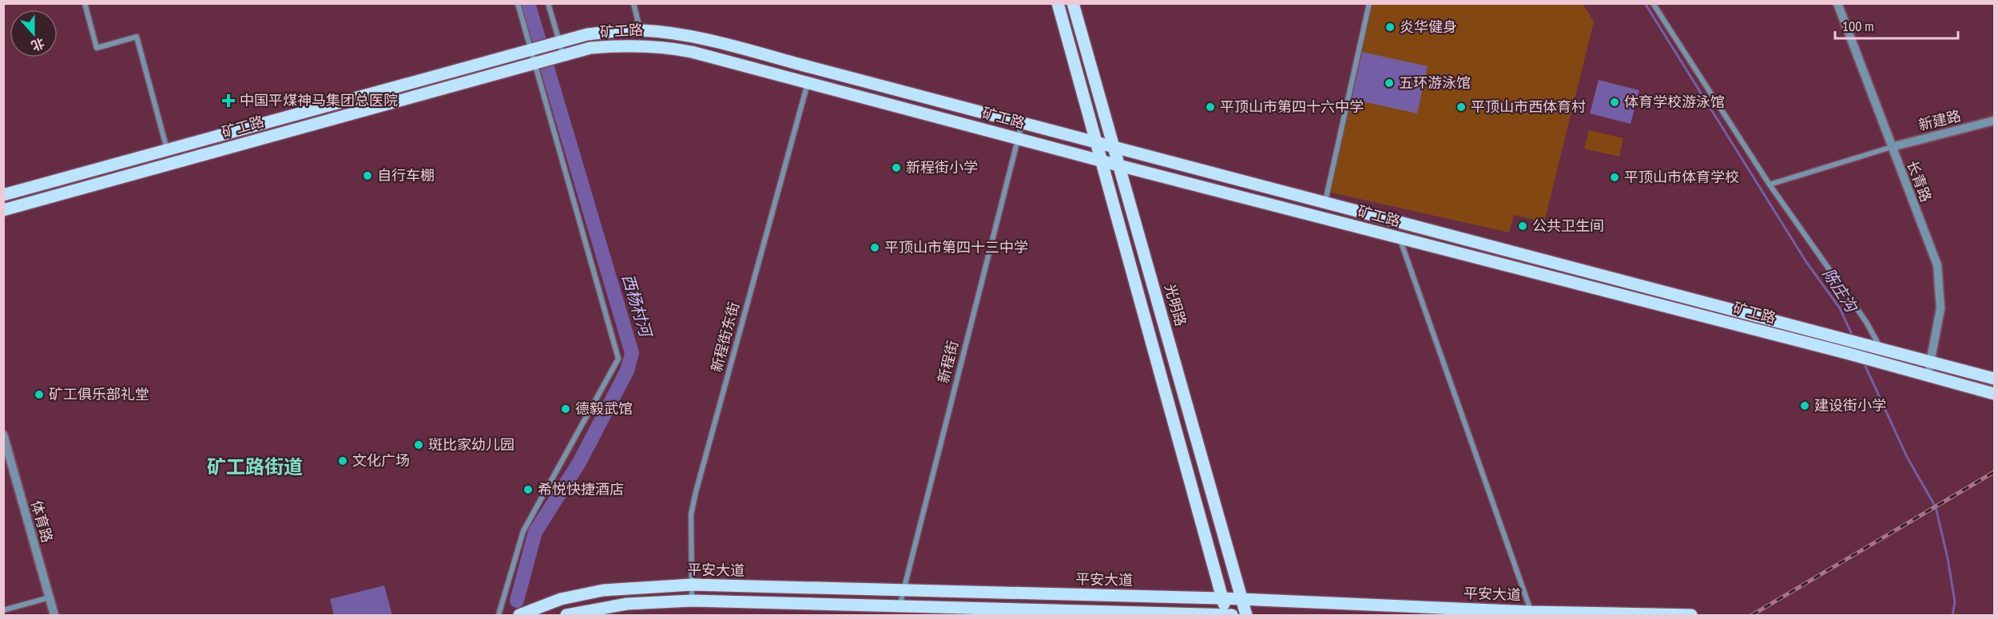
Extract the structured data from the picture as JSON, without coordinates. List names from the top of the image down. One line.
{"streets":{"main road":["矿工路","光明路","平安大道"],"street":["新建路","长青路","新程街东街","新程街","体育路"]},"crossings":[["矿工路","长青路"],["矿工路","光明路"],["矿工路","新程街东街"],["矿工路","新程街"],["新建路","长青路"],["光明路","平安大道"],["新程街东街","平安大道"],["新程街","平安大道"]],"districts":["矿工路街道"],"water":["陈庄沟","西杨村河"],"places":{"other":["炎华健身","五环游泳馆","体育学校游泳馆","平顶山市第四十六中学","平顶山市西体育村","新程街小学","自行车棚","平顶山市体育学校","公共卫生间","平顶山市第四十三中学","矿工俱乐部礼堂","建设街小学","德毅武馆","斑比家幼儿园","文化广场","希悦快捷酒店"],"health":["中国平煤神马集团总医院"]},"scale_bar":"100 m","north":"bottom"}
